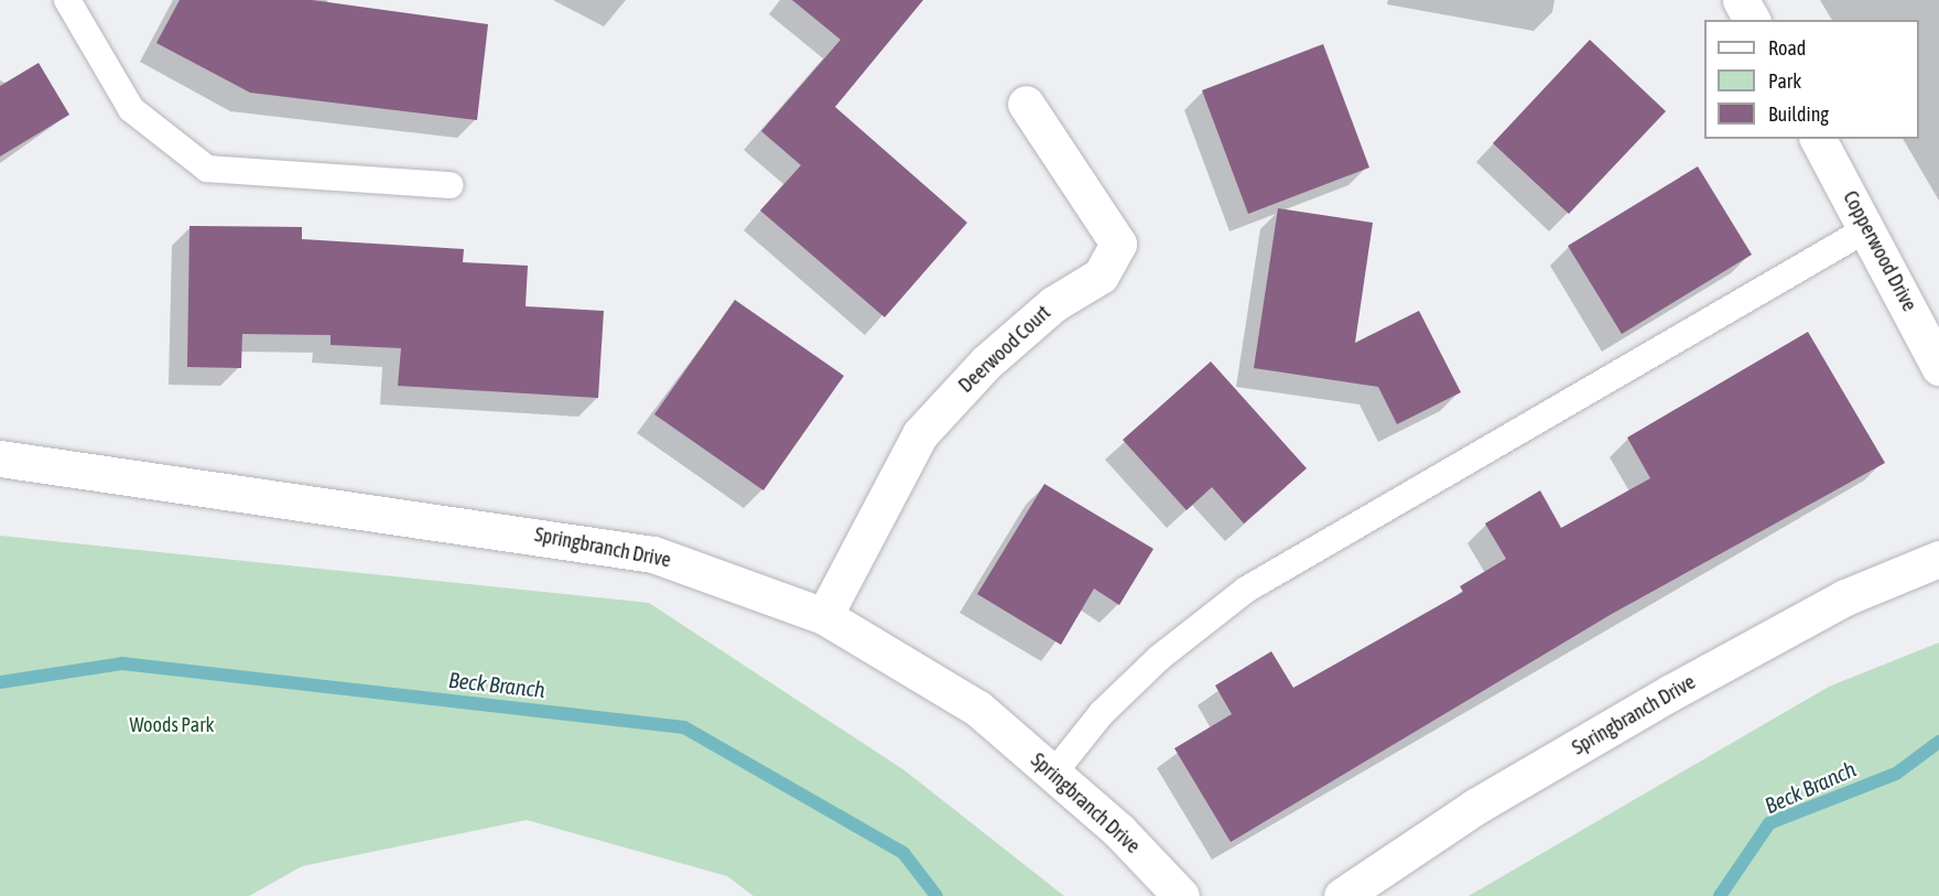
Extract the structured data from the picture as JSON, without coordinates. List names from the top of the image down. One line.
{"streets":{"street":["Copperwood Drive","Deerwood Court","Springbranch Drive"]},"crossings":[["Deerwood Court","Springbranch Drive"]],"water":["Beck Branch"],"parks":["Woods Park"],"legend":["Road","Park","Building"]}
